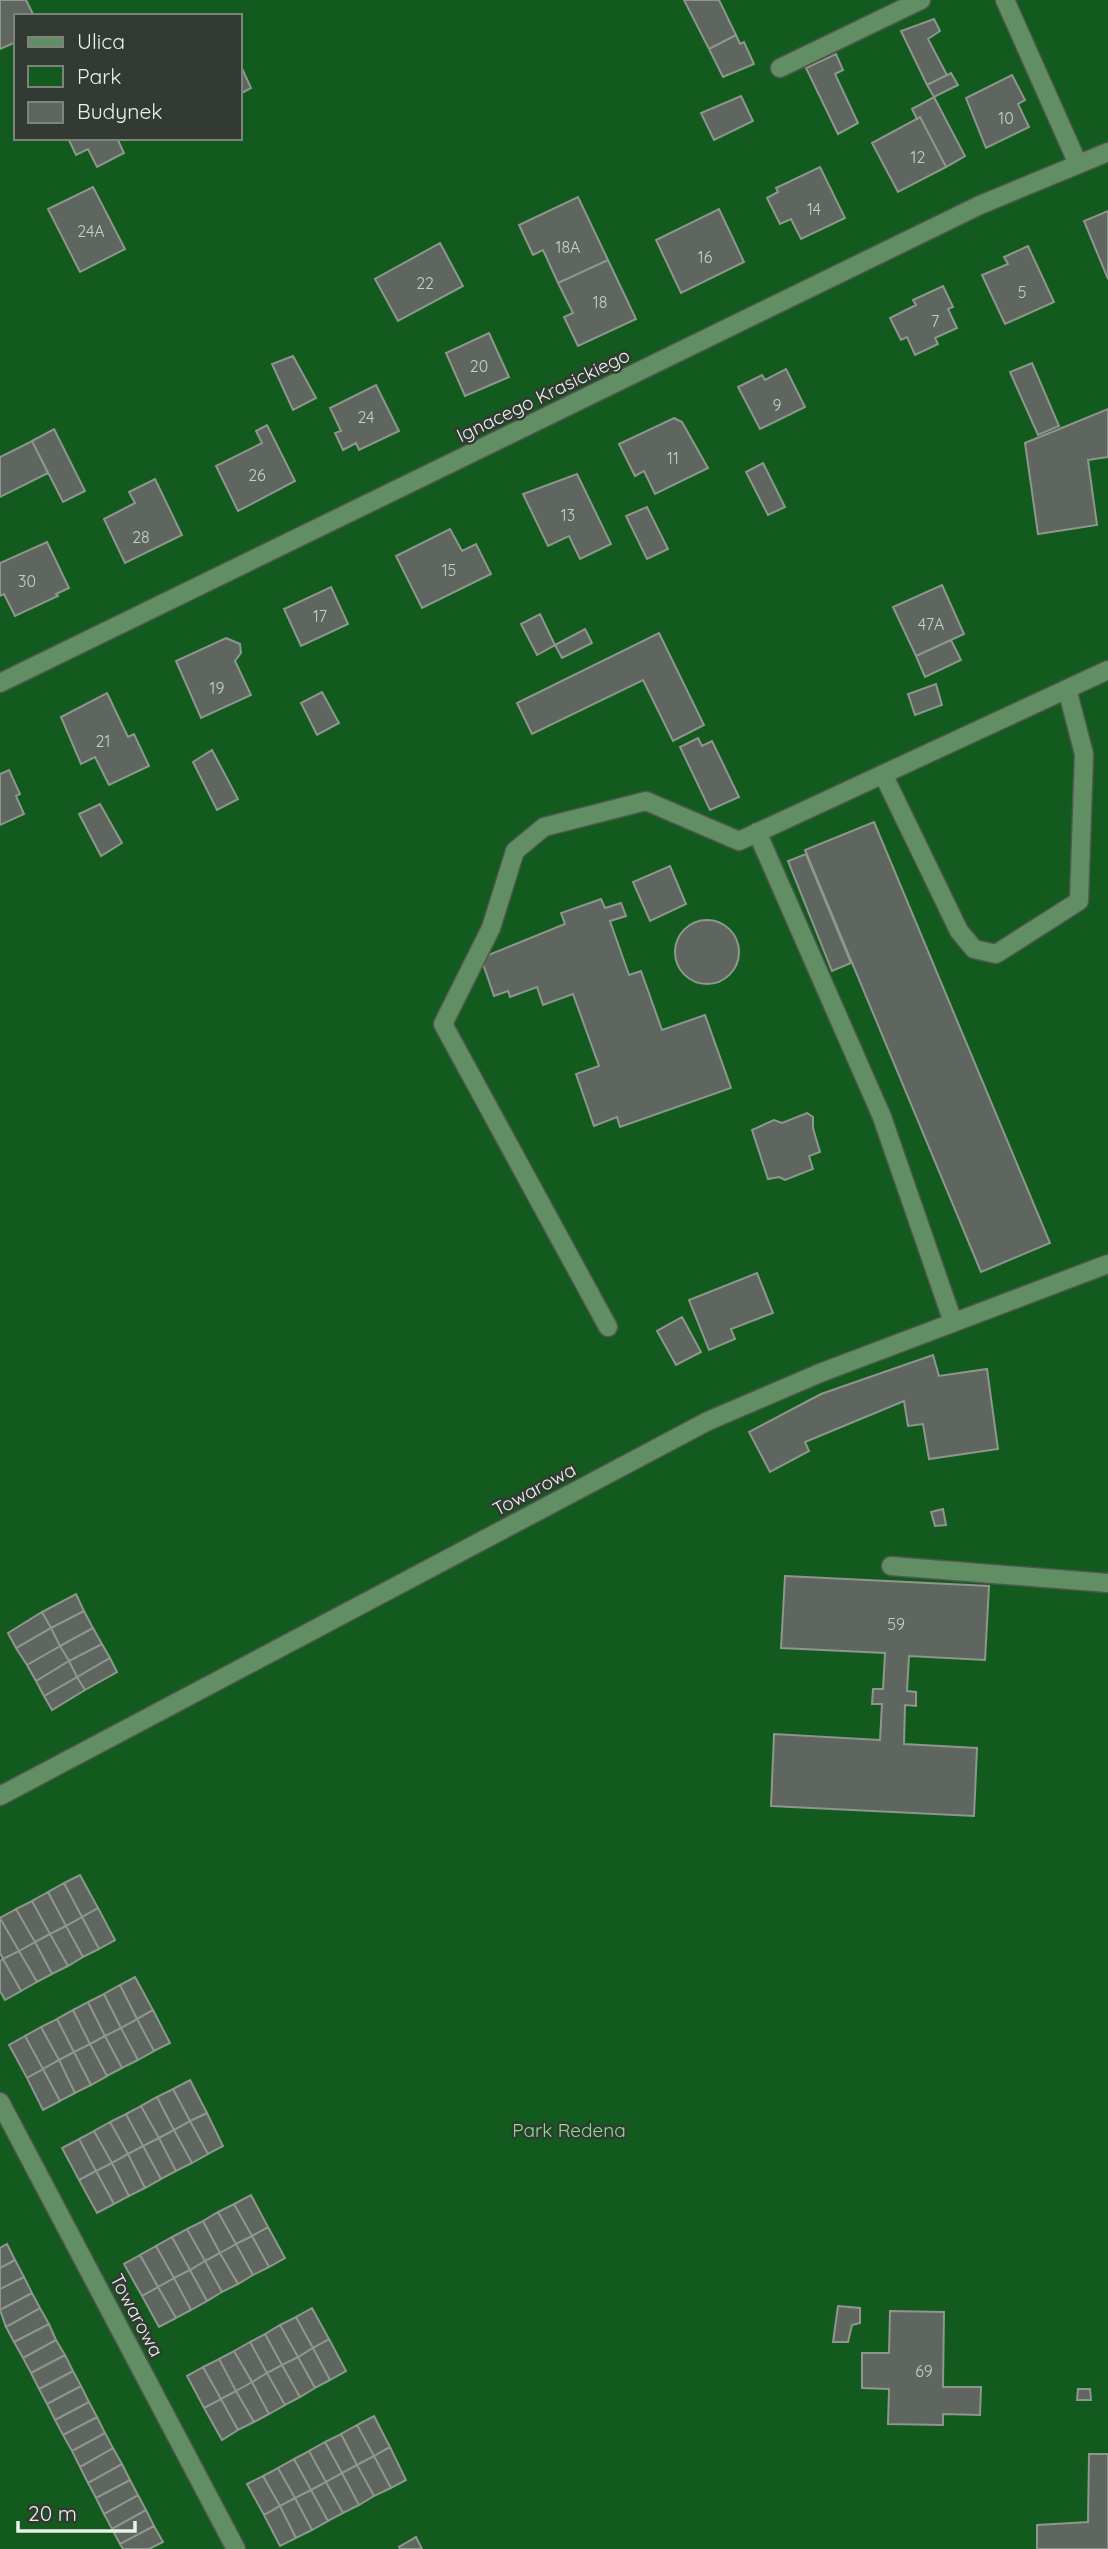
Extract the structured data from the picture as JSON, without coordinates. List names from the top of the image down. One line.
{"streets":{"street":["Ignacego Krasickiego","Towarowa"]},"parks":["Park Redena"],"house_numbers":["10","12","14","24A","18A","16","22","5","18","7","20","9","24","11","26","13","28","15","30","17","47A","19","21","59","69"],"legend":["Ulica","Park","Budynek"],"scale_bar":"20 m"}
